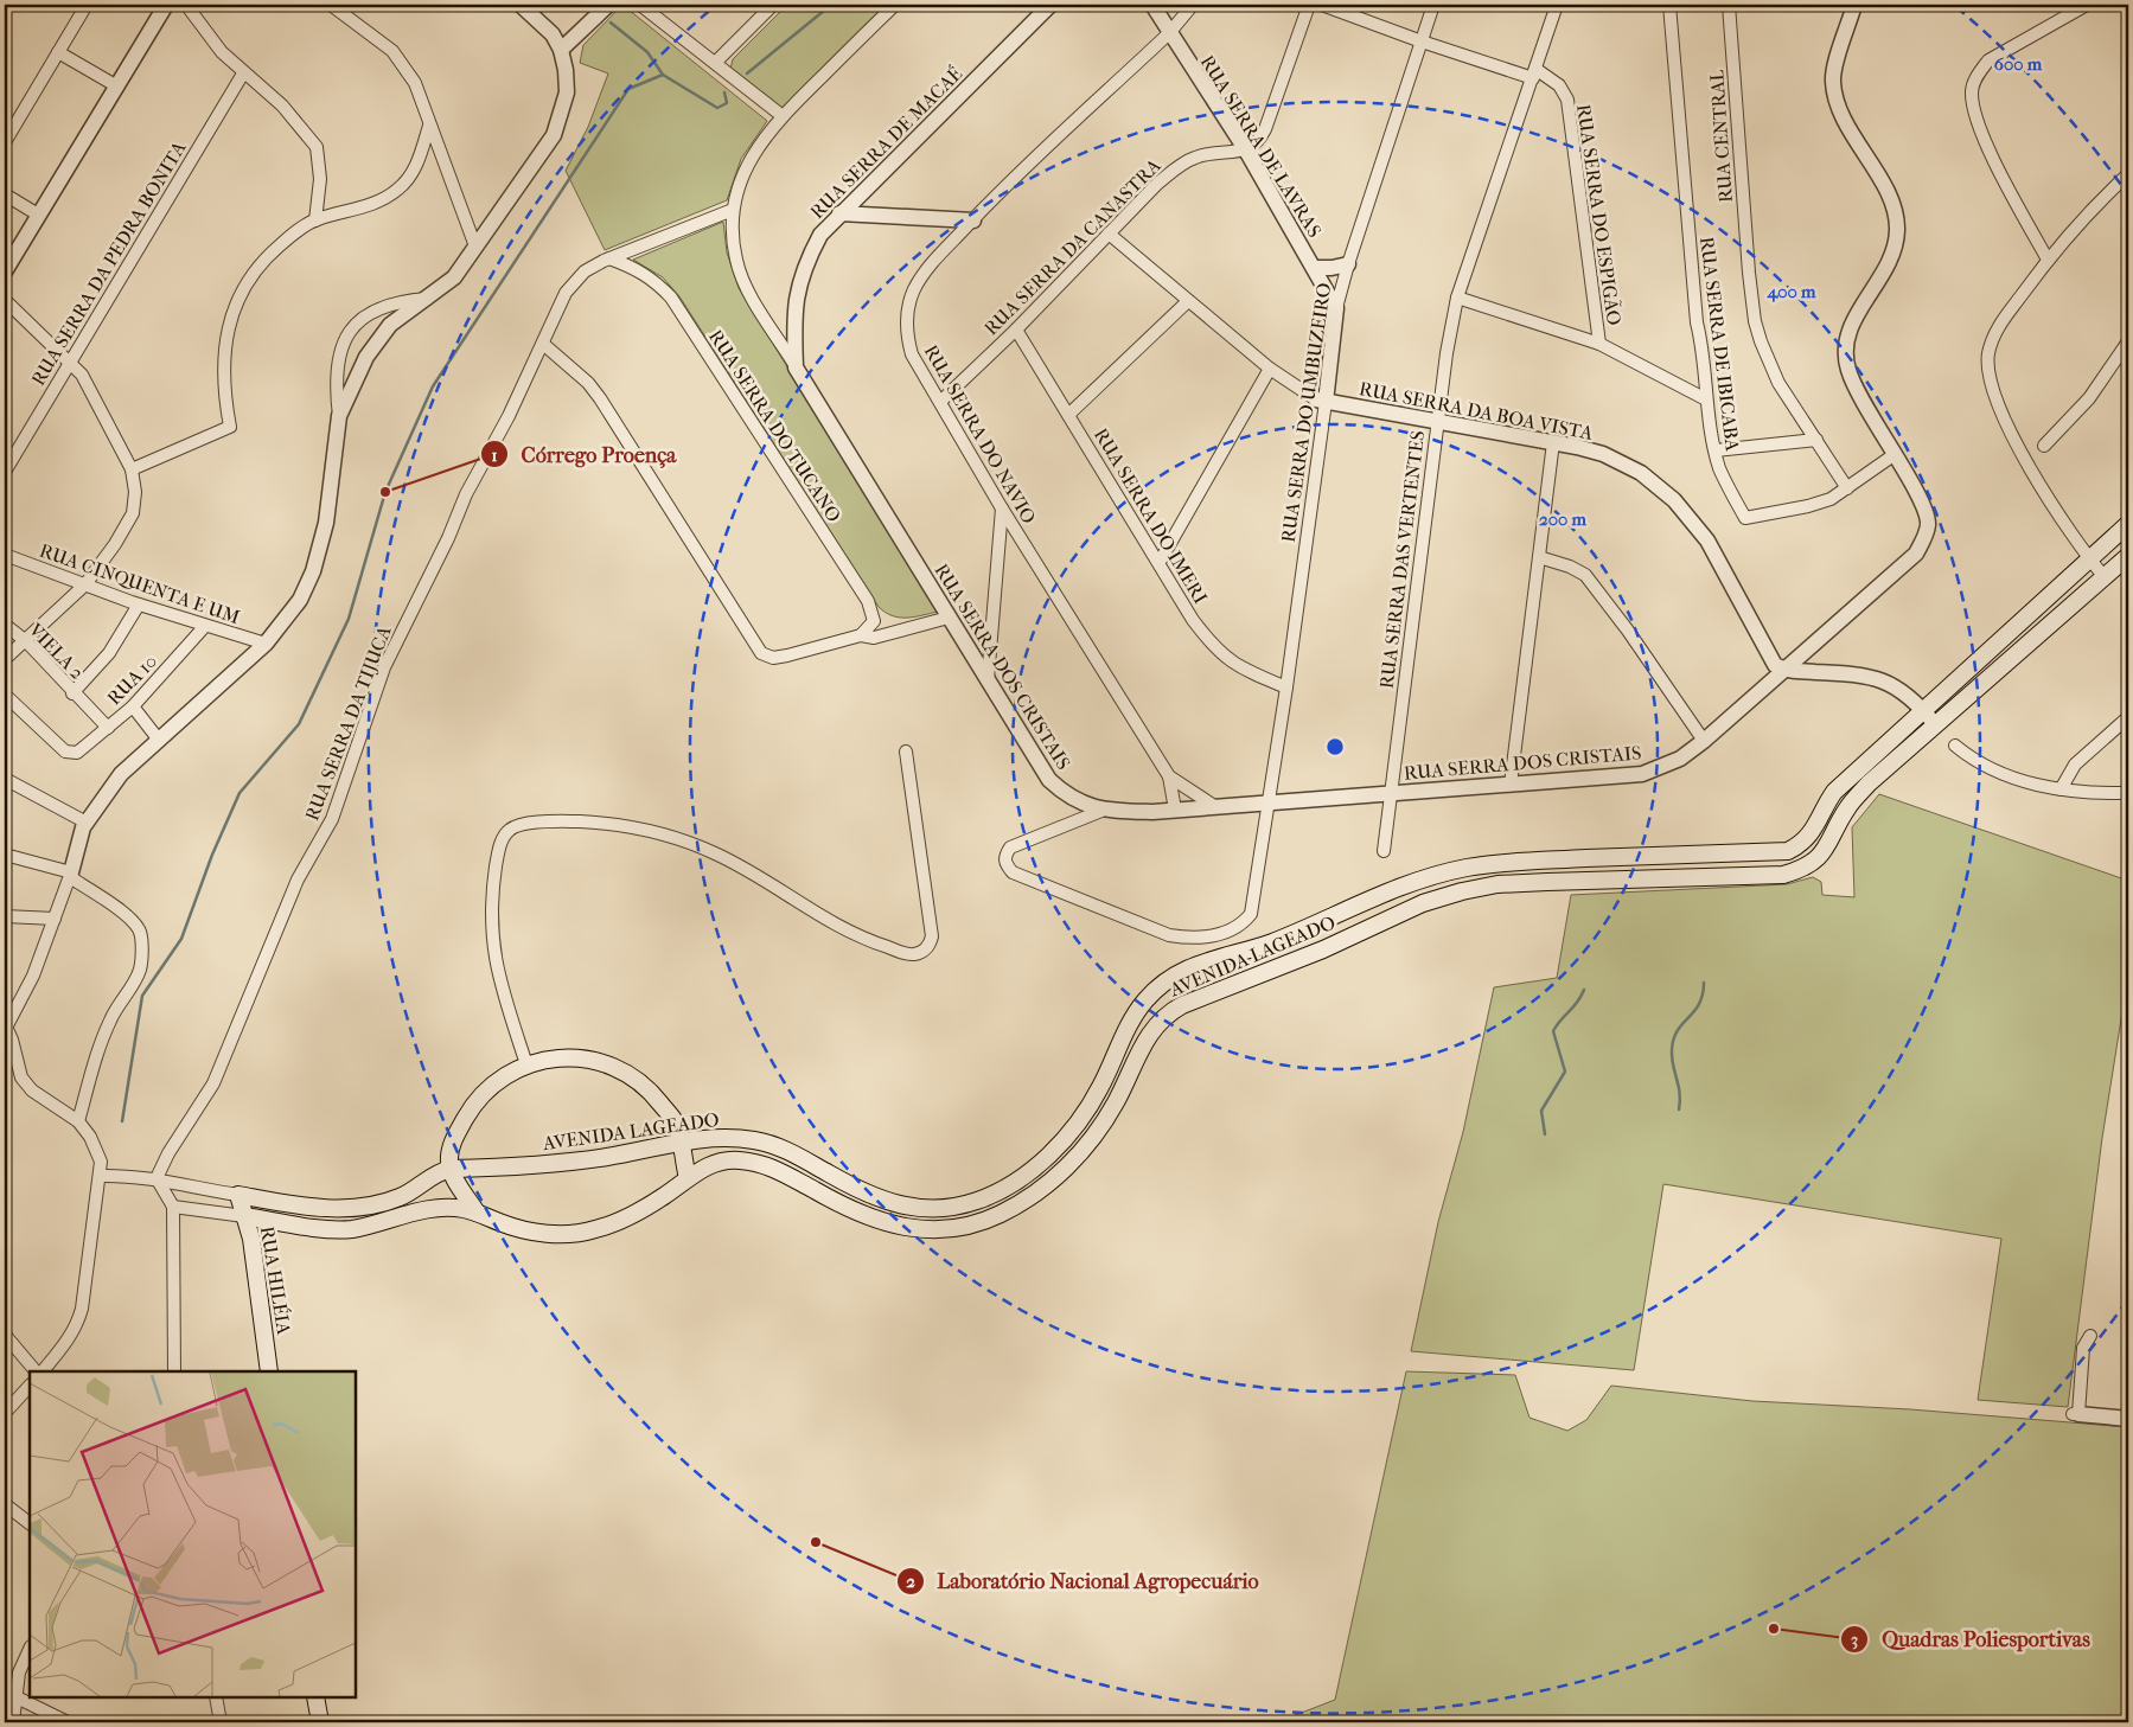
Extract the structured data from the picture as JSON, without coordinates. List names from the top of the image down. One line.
{"streets":{"main road":["AVENIDA LAGEADO","RUA HILÉIA"],"street":["RUA CENTRAL","RUA SERRA DE MACAÉ","RUA SERRA DE LAVRAS","RUA SERRA DO ESPIGÃO","RUA SERRA DA CANASTRA","RUA SERRA DA PEDRA BONITA","RUA SERRA DE IBICABA","RUA SERRA DA BOA VISTA","RUA SERRA DO UMBUZEIRO","RUA SERRA DO TUCANO","RUA SERRA DO NAVIO","RUA SERRA DO IMERI","RUA SERRA DAS VERTENTES","RUA CINQUENTA E UM","VIELA 2","RUA SERRA DOS CRISTAIS","RUA 10","RUA SERRA DA TIJUCA"]},"crossings":[["RUA CENTRAL","RUA SERRA DE IBICABA"],["RUA SERRA DE MACAÉ","RUA SERRA DOS CRISTAIS"],["RUA SERRA DE LAVRAS","RUA SERRA DA CANASTRA"],["RUA SERRA DE LAVRAS","RUA SERRA DO UMBUZEIRO"],["RUA SERRA DE LAVRAS","RUA SERRA DO NAVIO"],["RUA SERRA DO ESPIGÃO","RUA SERRA DO UMBUZEIRO"],["RUA SERRA DO ESPIGÃO","RUA SERRA DAS VERTENTES"],["RUA SERRA DA CANASTRA","RUA SERRA DA BOA VISTA"],["RUA SERRA DA CANASTRA","RUA SERRA DO NAVIO"],["RUA SERRA DA CANASTRA","RUA SERRA DO IMERI"],["RUA SERRA DE IBICABA","RUA SERRA DOS CRISTAIS"],["RUA SERRA DA BOA VISTA","RUA SERRA DO UMBUZEIRO"],["RUA SERRA DA BOA VISTA","RUA SERRA DAS VERTENTES"],["RUA SERRA DA BOA VISTA","RUA SERRA DOS CRISTAIS"],["RUA SERRA DO UMBUZEIRO","RUA SERRA DO IMERI"],["RUA SERRA DO UMBUZEIRO","RUA SERRA DOS CRISTAIS"],["RUA SERRA DO TUCANO","RUA SERRA DA TIJUCA"],["RUA SERRA DO NAVIO","RUA SERRA DOS CRISTAIS"],["RUA SERRA DAS VERTENTES","RUA SERRA DOS CRISTAIS"],["RUA CINQUENTA E UM","RUA 10"],["VIELA 2","RUA 10"],["RUA SERRA DA TIJUCA","AVENIDA LAGEADO"],["AVENIDA LAGEADO","RUA HILÉIA"]],"places":["Córrego Proença","Laboratório Nacional Agropecuário","Quadras Poliesportivas"],"rings":["600 m","400 m","200 m"]}
